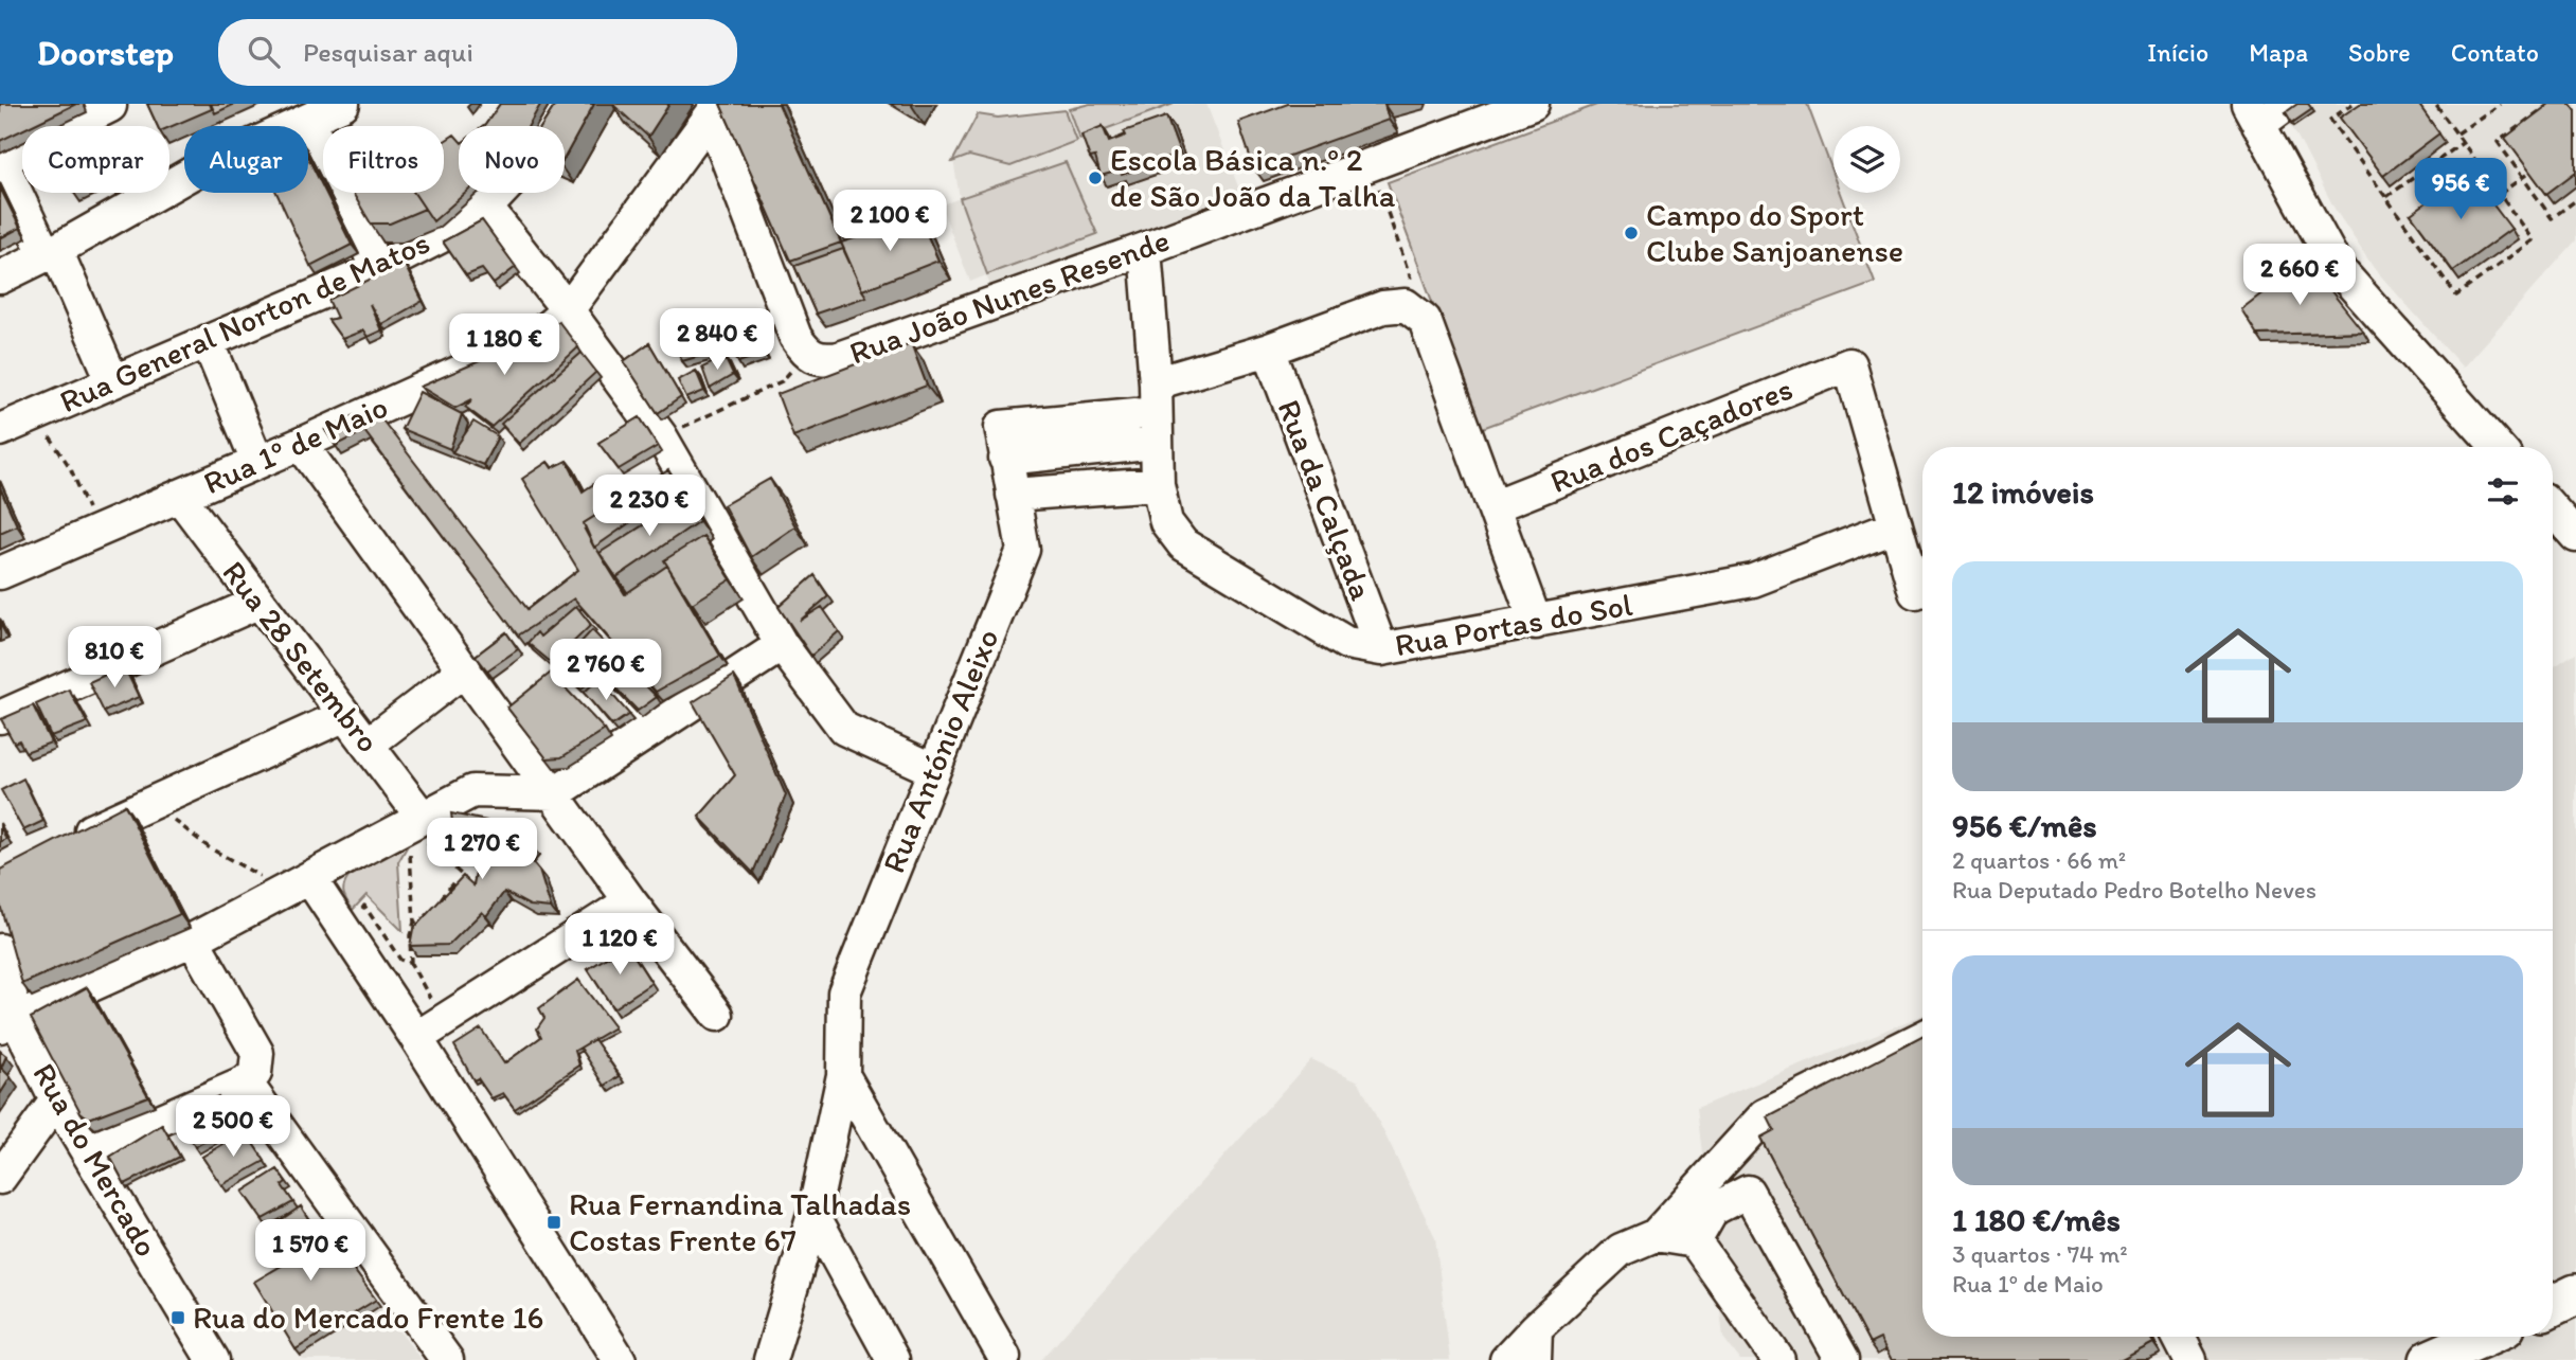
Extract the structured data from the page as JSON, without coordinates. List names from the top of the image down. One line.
{"streets":{"street":["Rua João Nunes Resende","Rua General Norton de Matos","Rua dos Caçadores","Rua 1º de Maio","Rua da Calçada","Rua Portas do Sol","Rua 28 Setembro","Rua António Aleixo","Rua do Mercado"]},"crossings":[["Rua João Nunes Resende","Rua 1º de Maio"],["Rua João Nunes Resende","Rua Portas do Sol"],["Rua dos Caçadores","Rua Portas do Sol"],["Rua 1º de Maio","Rua 28 Setembro"],["Rua da Calçada","Rua Portas do Sol"]],"places":{"other":["Escola Básica n.º 2 de São João da Talha","Campo do Sport Clube Sanjoanense"],"transit":["Rua Fernandina Talhadas Costas Frente 67","Rua do Mercado Frente 16"]},"page":{"header":"Doorstep","search":"Pesquisar aqui","nav":["Início","Mapa","Sobre","Contato"],"chip":["Comprar","Alugar","Filtros","Novo"],"price":["956 €","2 100 €","2 660 €","2 840 €","1 180 €","2 230 €","810 €","2 760 €","1 270 €","1 120 €","2 500 €","1 570 €"],"heading":"12 imóveis","list":[{"name":"956 €/mês","note":"2 quartos · 66 m² · Rua Deputado Pedro Botelho Neves"},{"name":"1 180 €/mês","note":"3 quartos · 74 m² · Rua 1º de Maio"}]}}
